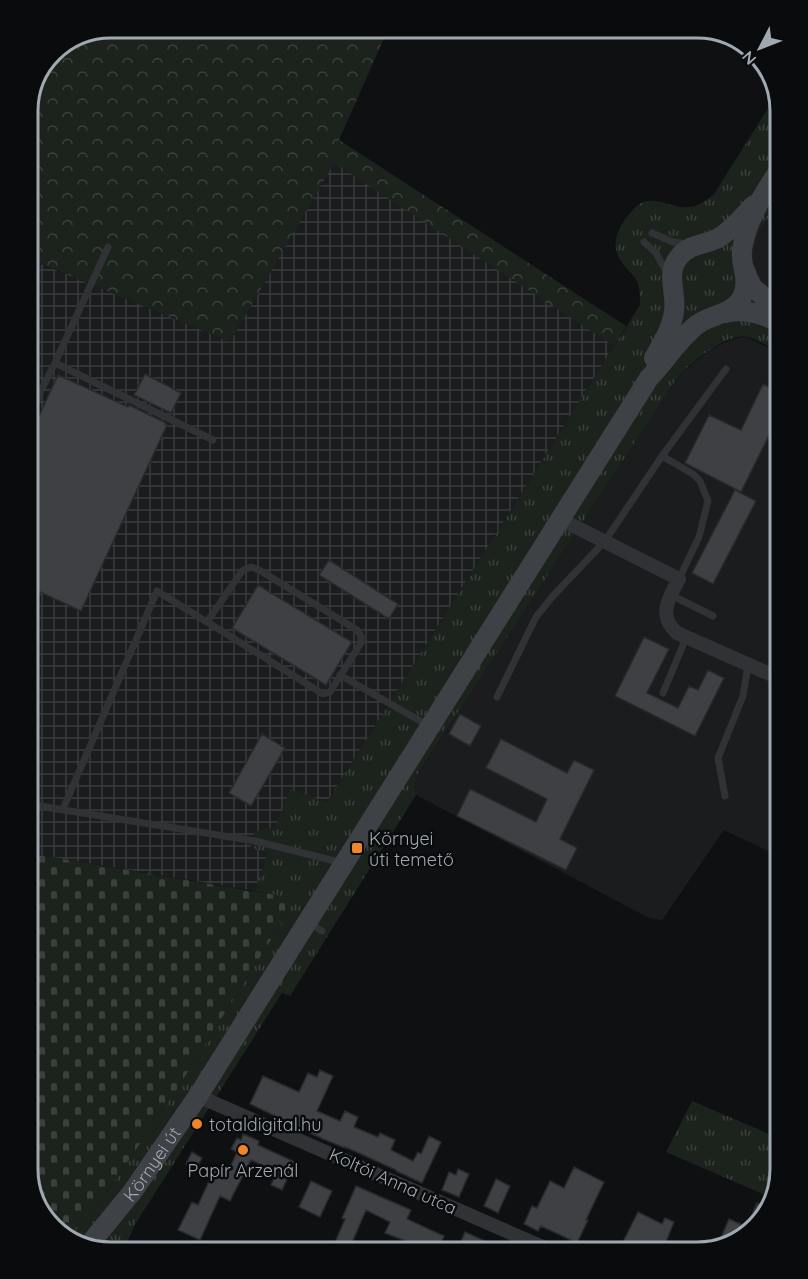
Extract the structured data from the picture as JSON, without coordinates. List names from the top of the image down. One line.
{"streets":{"main road":["Környei út"],"street":["Koltói Anna utca"]},"crossings":[["Környei út","Koltói Anna utca"]],"places":{"transit":["Környei úti temető"],"other":["totaldigital.hu","Papír Arzenál"]},"north":"bottom left"}
